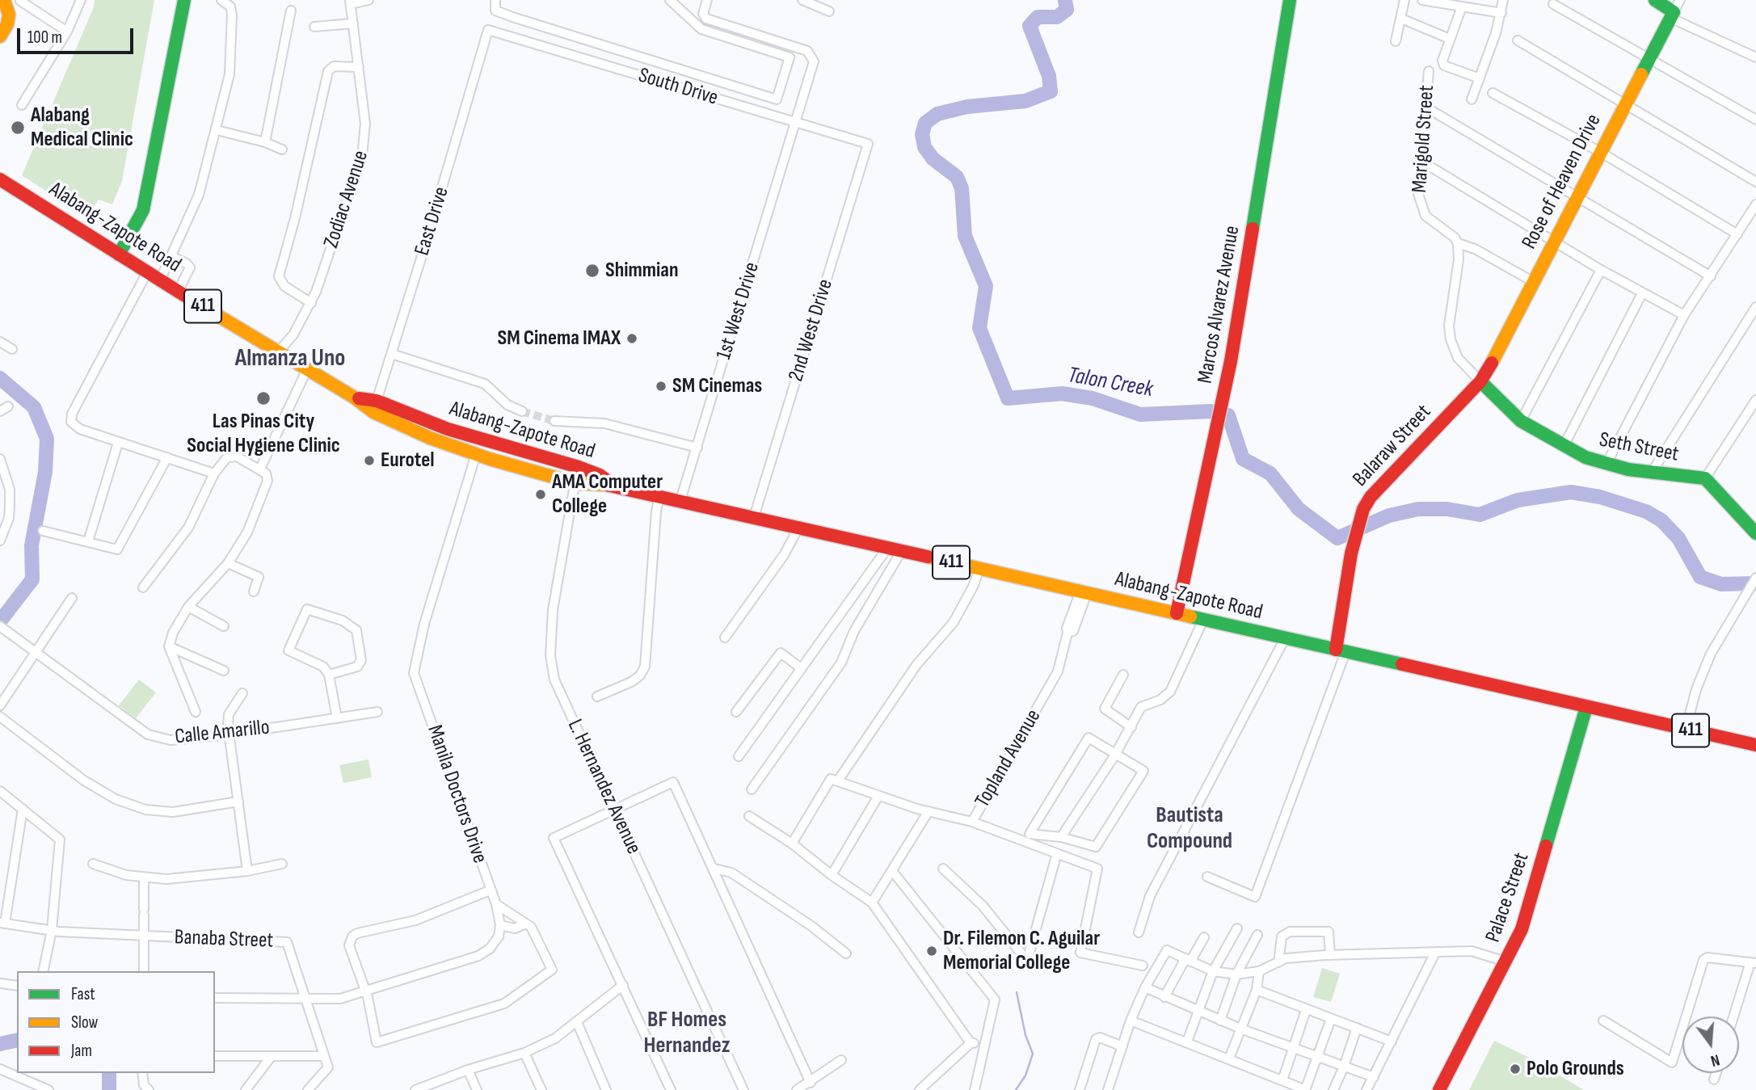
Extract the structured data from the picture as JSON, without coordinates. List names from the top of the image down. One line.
{"streets":{"main road":["Rose of Heaven Drive","Alabang-Zapote Road","Marcos Alvarez Avenue","411","Balaraw Street","Seth Street","Palace Street"],"street":["South Drive","Marigold Street","Zodiac Avenue","East Drive","1st West Drive","2nd West Drive","Calle Amarillo","Topland Avenue","L. Hernandez Avenue","Manila Doctors Drive","Banaba Street"]},"crossings":[["South Drive","East Drive"],["South Drive","1st West Drive"],["South Drive","2nd West Drive"],["Marigold Street","Rose of Heaven Drive"],["Rose of Heaven Drive","Balaraw Street"],["Rose of Heaven Drive","Seth Street"],["Zodiac Avenue","Alabang-Zapote Road"],["East Drive","Alabang-Zapote Road"],["Alabang-Zapote Road","Marcos Alvarez Avenue"],["Alabang-Zapote Road","1st West Drive"],["Alabang-Zapote Road","2nd West Drive"],["Alabang-Zapote Road","Balaraw Street"],["Alabang-Zapote Road","Topland Avenue"],["Alabang-Zapote Road","L. Hernandez Avenue"],["Alabang-Zapote Road","Manila Doctors Drive"],["Alabang-Zapote Road","Palace Street"],["Balaraw Street","Seth Street"]],"districts":["Almanza Uno","Bautista Compound","BF Homes Hernandez"],"water":["Talon Creek"],"places":["Alabang Medical Clinic","Shimmian","SM Cinema IMAX","SM Cinemas","Las Pinas City Social Hygiene Clinic","Eurotel","AMA Computer College","Dr. Filemon C. Aguilar Memorial College","Polo Grounds"],"legend":["Fast","Slow","Jam"],"scale_bar":"100 m","north":"bottom"}
